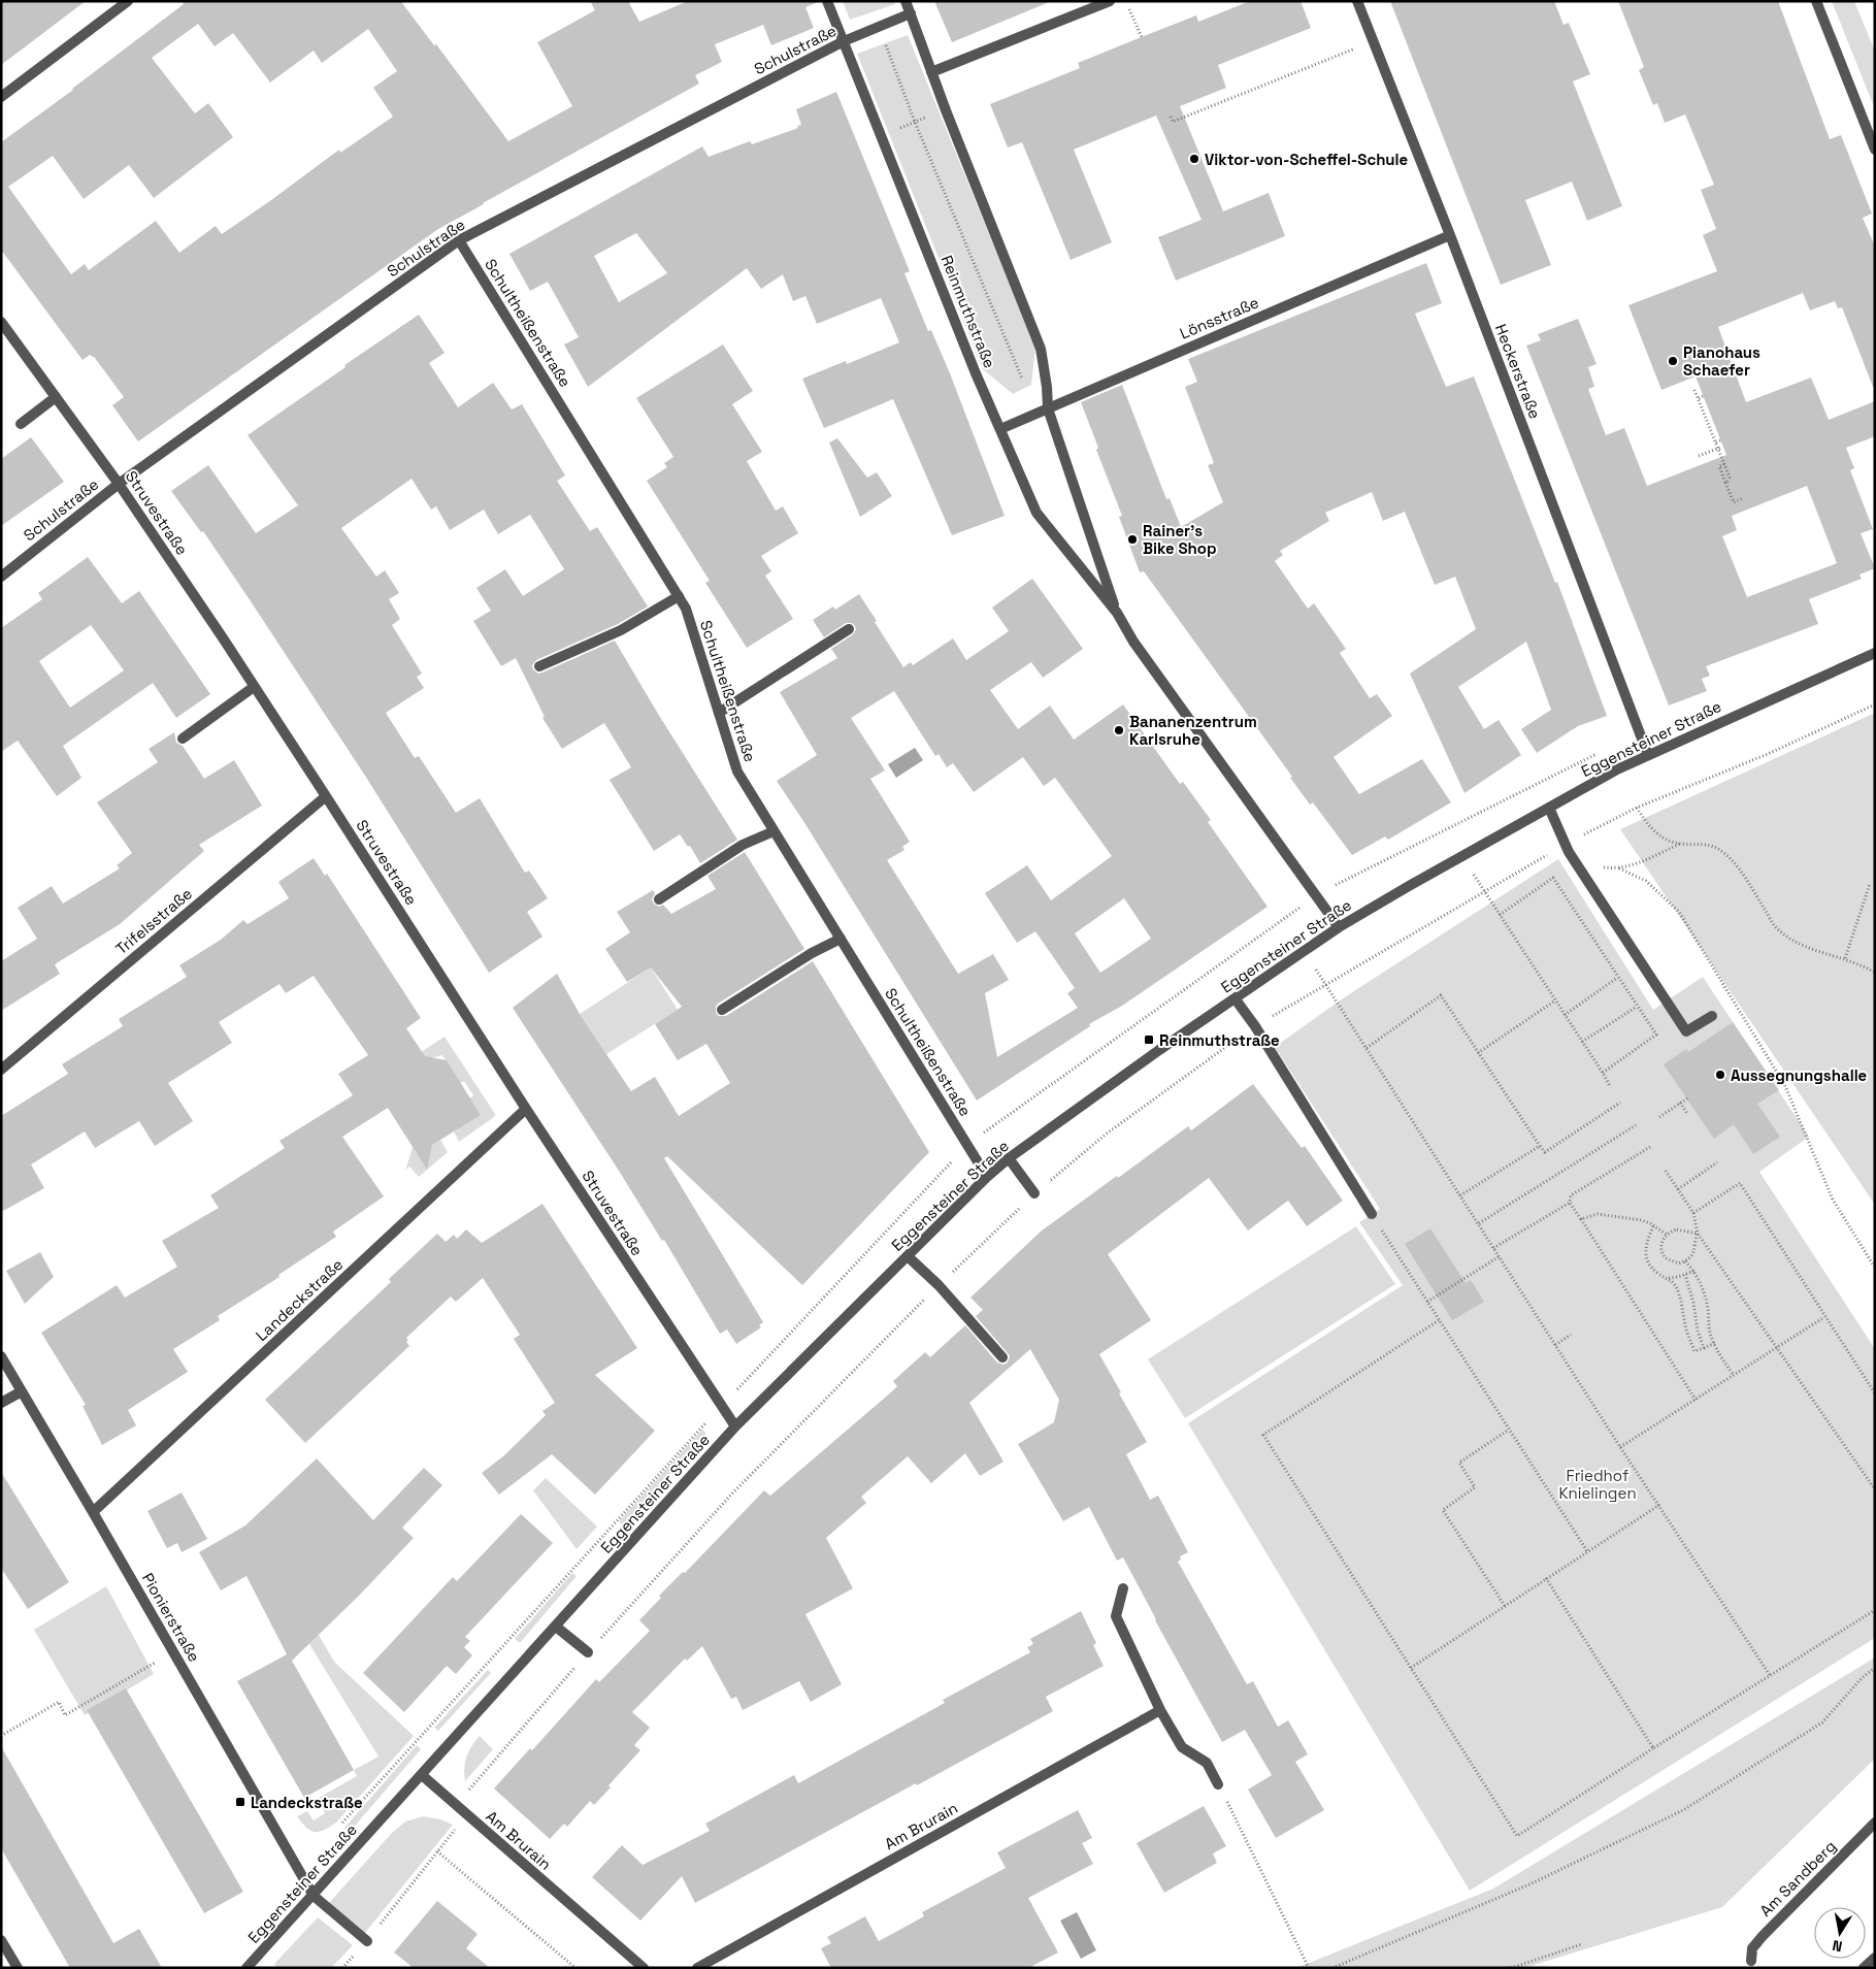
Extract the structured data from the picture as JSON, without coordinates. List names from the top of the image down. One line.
{"streets":{"street":["Schulstraße","Reinmuthstraße","Lönsstraße","Schultheißenstraße","Heckerstraße","Struvestraße","Eggensteiner Straße","Trifelsstraße","Landeckstraße","Pionierstraße","Am Brurain","Am Sandberg"]},"crossings":[["Schulstraße","Reinmuthstraße"],["Schulstraße","Schultheißenstraße"],["Schulstraße","Struvestraße"],["Reinmuthstraße","Lönsstraße"],["Reinmuthstraße","Eggensteiner Straße"],["Lönsstraße","Heckerstraße"],["Schultheißenstraße","Eggensteiner Straße"],["Heckerstraße","Eggensteiner Straße"],["Struvestraße","Eggensteiner Straße"],["Struvestraße","Trifelsstraße"],["Struvestraße","Landeckstraße"],["Eggensteiner Straße","Pionierstraße"],["Eggensteiner Straße","Am Brurain"],["Landeckstraße","Pionierstraße"]],"parks":["Friedhof Knielingen"],"places":{"other":["Viktor-von-Scheffel-Schule","Pianohaus Schaefer","Rainer's Bike Shop","Bananenzentrum Karlsruhe","Aussegnungshalle"],"transit":["Reinmuthstraße","Landeckstraße"]},"north":"bottom"}
